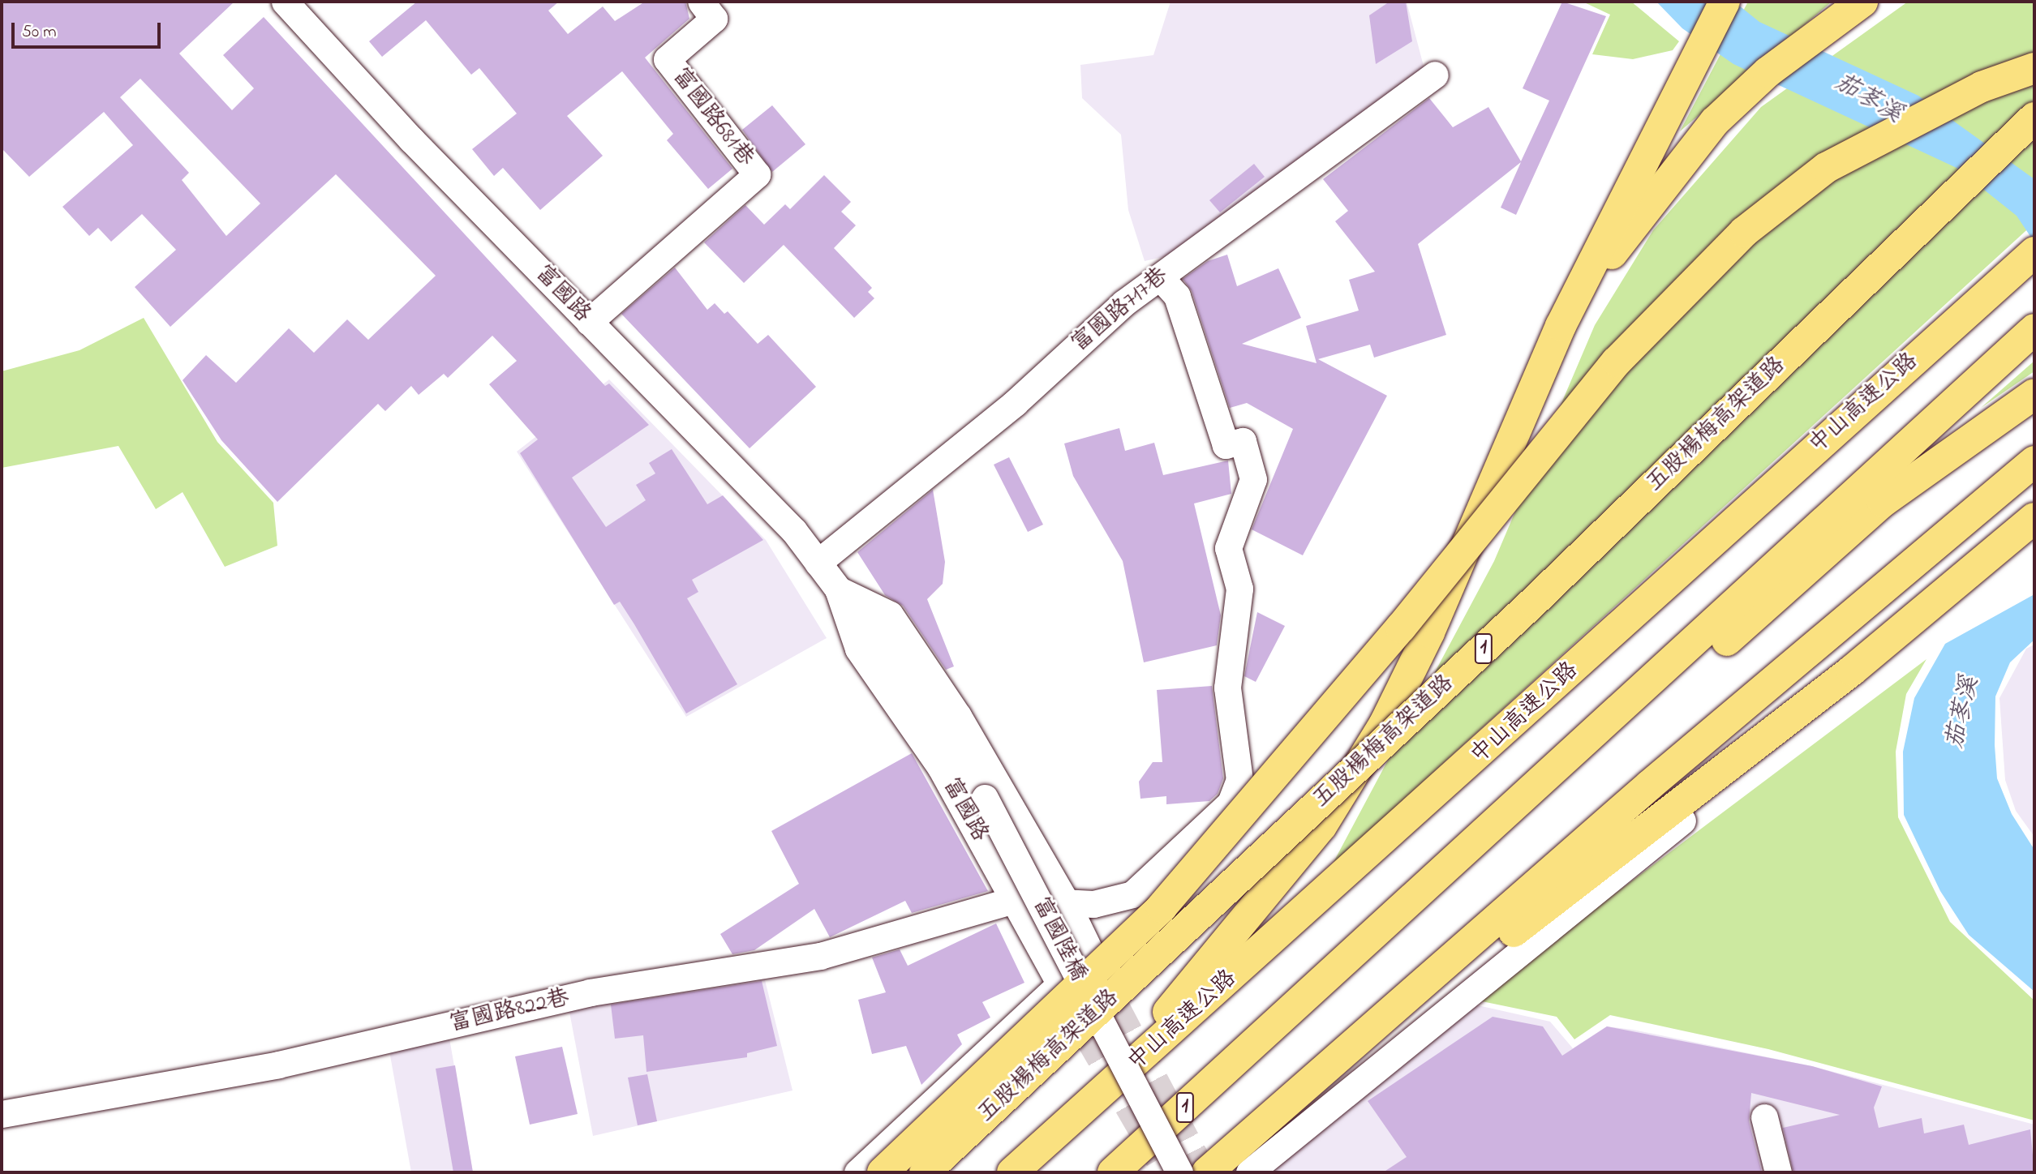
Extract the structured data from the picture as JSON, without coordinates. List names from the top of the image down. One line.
{"streets":{"highway":["中山高速公路","五股楊梅高架道路","1"],"street":["富國路681巷","富國路","富國路717巷","富國陸橋","富國路822巷"]},"crossings":[["富國路681巷","富國路"],["富國路","富國路717巷"],["富國路","富國陸橋"],["富國路","富國路822巷"],["富國路717巷","富國路822巷"]],"water":["茄苳溪"],"scale_bar":"50 m"}
